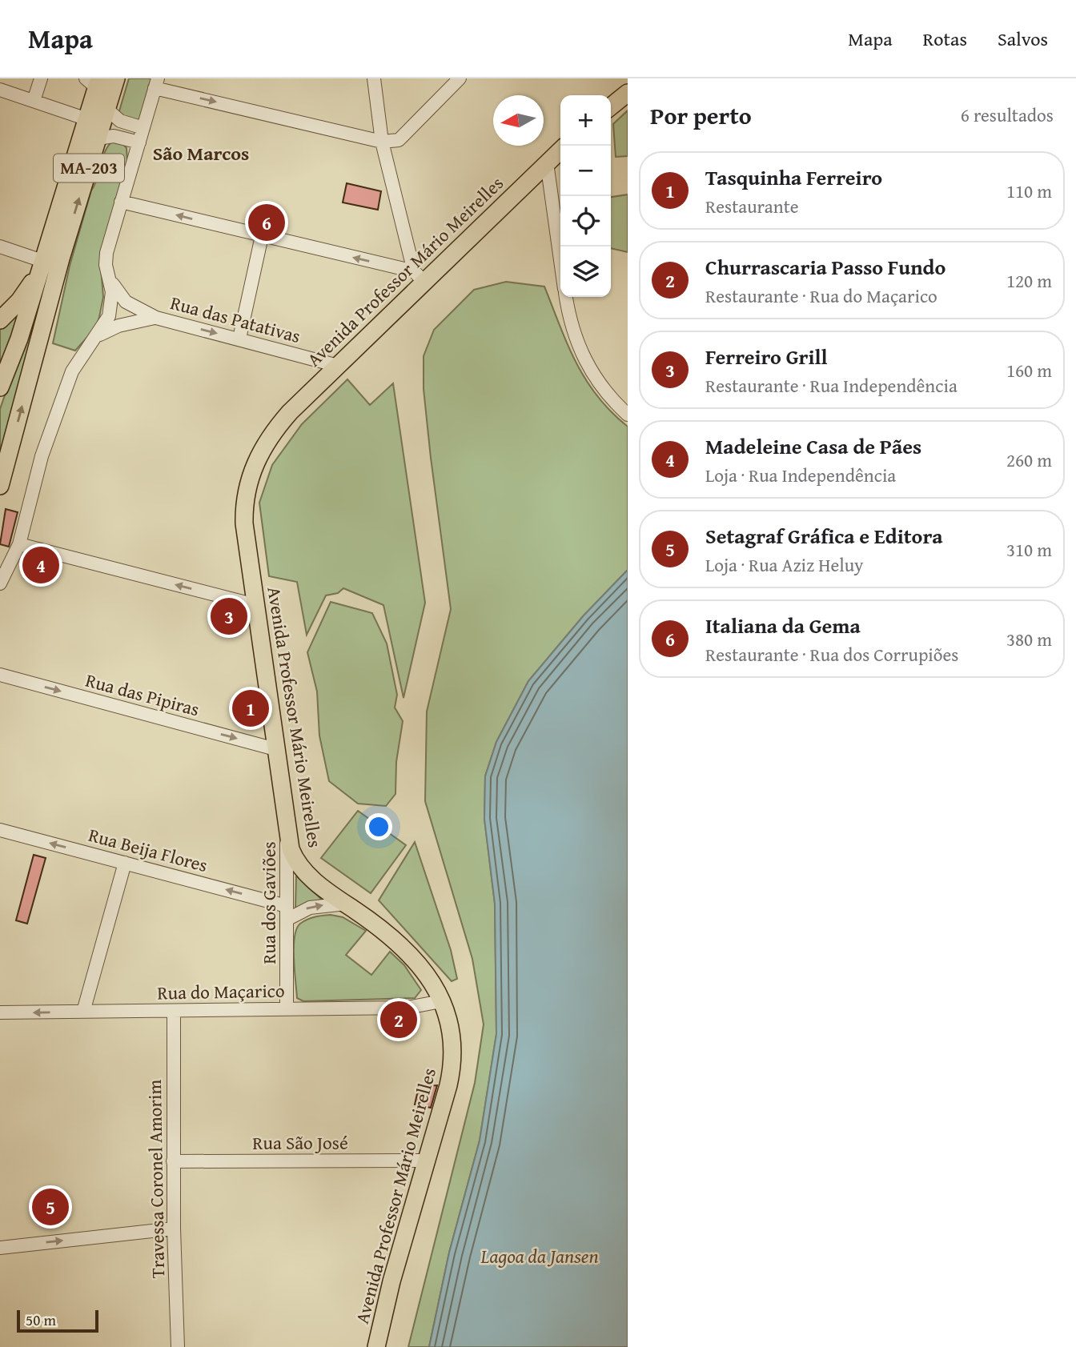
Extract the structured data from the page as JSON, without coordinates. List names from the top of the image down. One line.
{"streets":{"main road":["MA-203","Avenida Professor Mário Meirelles"],"street":["Rua das Patativas","Rua das Pipiras","Rua Beija Flores","Rua dos Gaviões","Rua do Maçarico","Rua São José","Travessa Coronel Amorim"]},"crossings":[["Avenida Professor Mário Meirelles","Rua das Patativas"],["Avenida Professor Mário Meirelles","Rua das Pipiras"],["Avenida Professor Mário Meirelles","Rua dos Gaviões"],["Avenida Professor Mário Meirelles","Rua do Maçarico"],["Avenida Professor Mário Meirelles","Rua São José"],["Rua Beija Flores","Rua dos Gaviões"],["Rua dos Gaviões","Rua do Maçarico"],["Rua do Maçarico","Travessa Coronel Amorim"],["Rua São José","Travessa Coronel Amorim"]],"one_way":["Rua das Pipiras","Rua Beija Flores"],"districts":["São Marcos"],"water":["Lagoa da Jansen"],"scale_bar":"50 m","north":"left","page":{"header":"Mapa","nav":["Mapa","Rotas","Salvos"],"heading":["Por perto","6 resultados"],"map_buttons":["+","−"],"list":[{"mark":"1","name":"Tasquinha Ferreiro","note":"Restaurante","value":"110 m"},{"mark":"2","name":"Churrascaria Passo Fundo","note":"Restaurante · Rua do Maçarico","value":"120 m"},{"mark":"3","name":"Ferreiro Grill","note":"Restaurante · Rua Independência","value":"160 m"},{"mark":"4","name":"Madeleine Casa de Pães","note":"Loja · Rua Independência","value":"260 m"},{"mark":"5","name":"Setagraf Gráfica e Editora","note":"Loja · Rua Aziz Heluy","value":"310 m"},{"mark":"6","name":"Italiana da Gema","note":"Restaurante · Rua dos Corrupiões","value":"380 m"}],"pins":["6","4","3","1","2","5"],"scale":"50 m"}}
